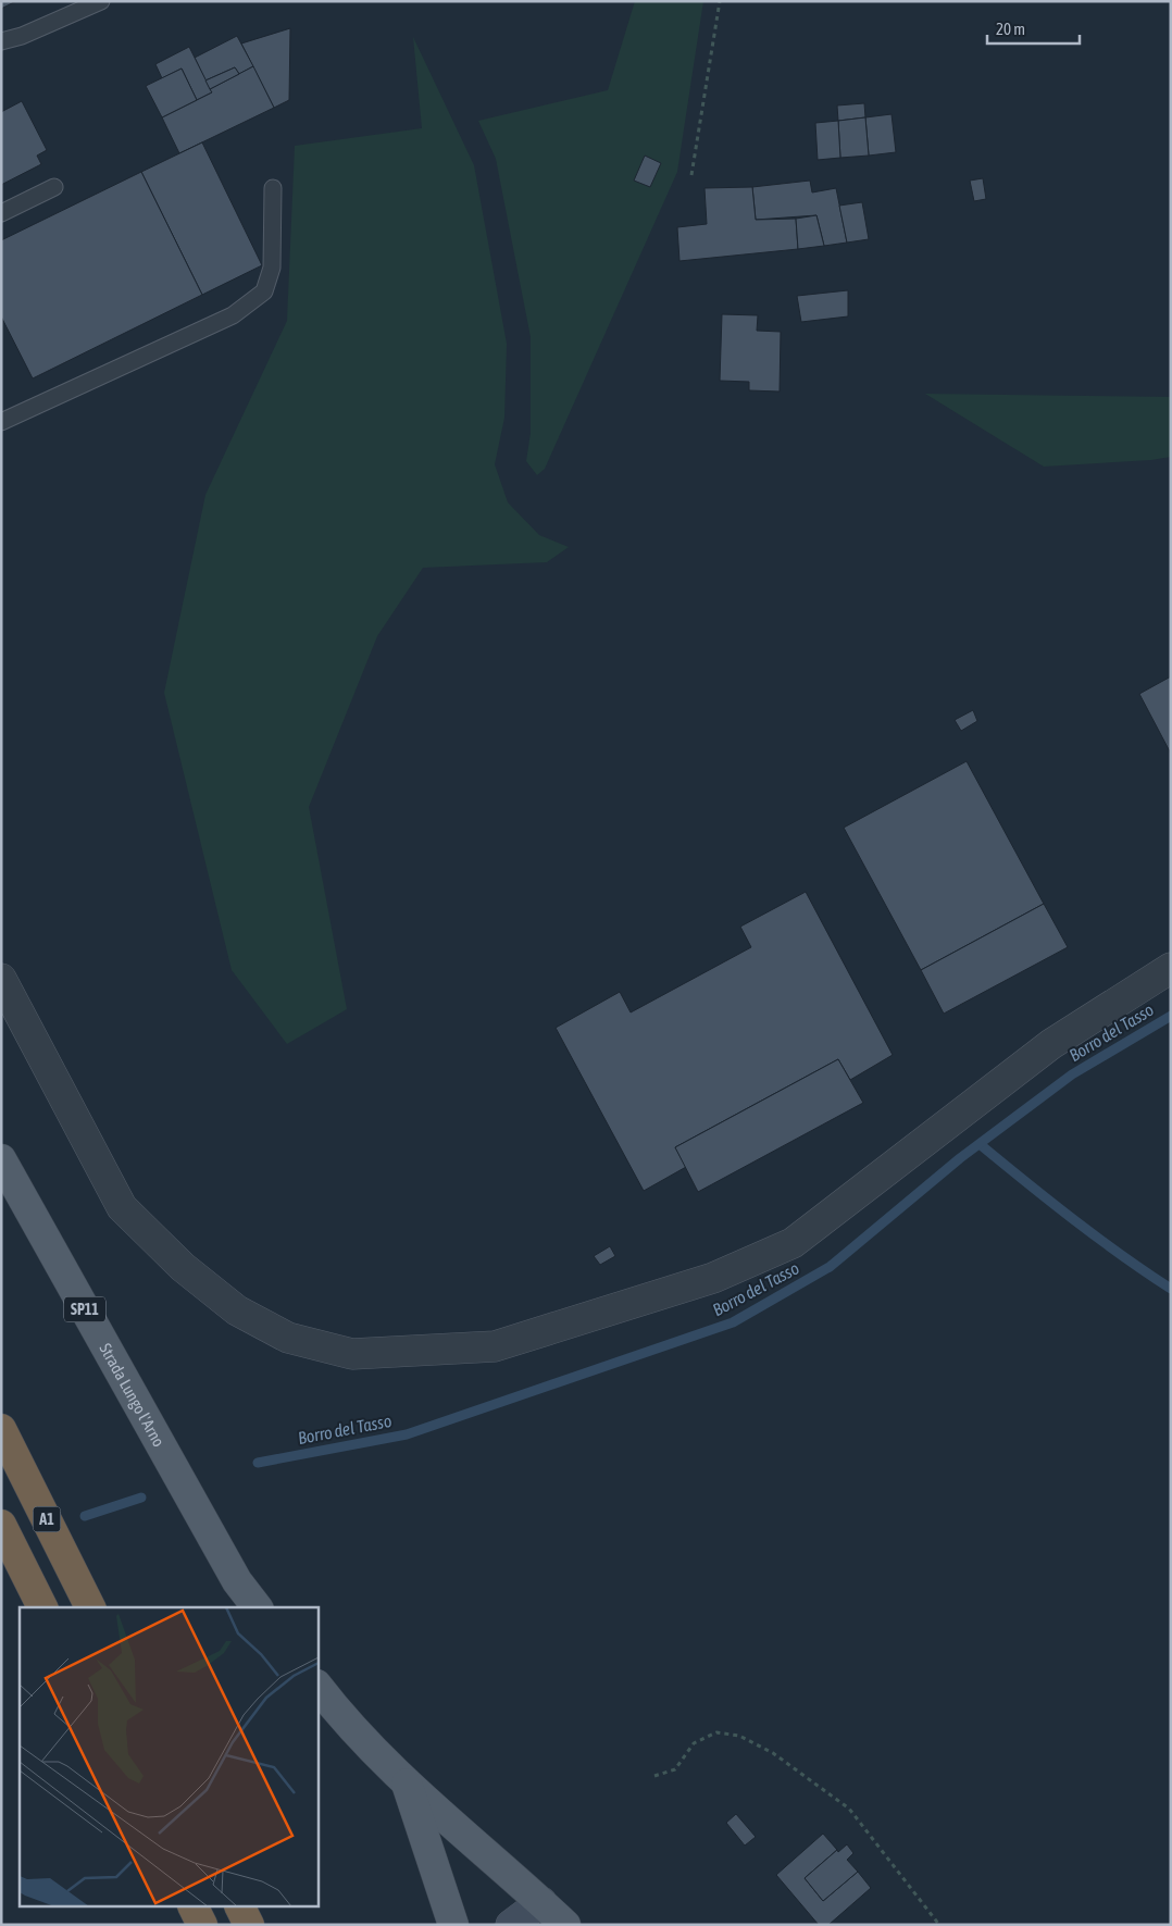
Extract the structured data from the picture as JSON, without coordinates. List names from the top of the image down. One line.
{"streets":{"highway":["A1"],"main road":["SP11","Strada Lungo l'Arno"]},"water":["Borro del Tasso"],"scale_bar":"20 m"}
